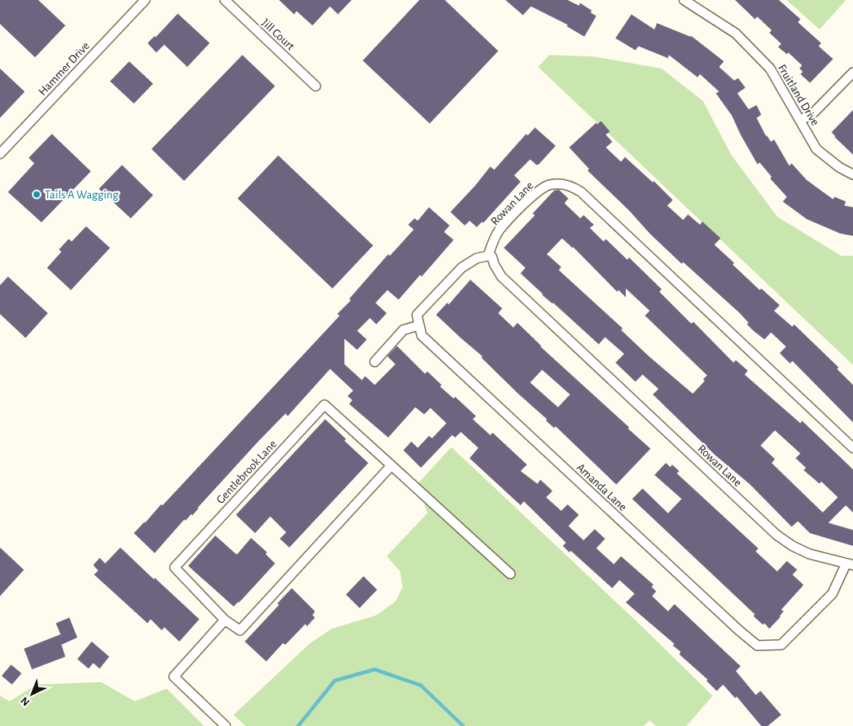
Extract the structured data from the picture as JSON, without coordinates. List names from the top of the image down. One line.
{"streets":{"street":["Jill Court","Hammer Drive","Fruitland Drive","Rowan Lane","Gentlebrook Lane","Amanda Lane"]},"crossings":[["Rowan Lane","Amanda Lane"]],"places":["Tails A Wagging"],"north":"bottom left"}
